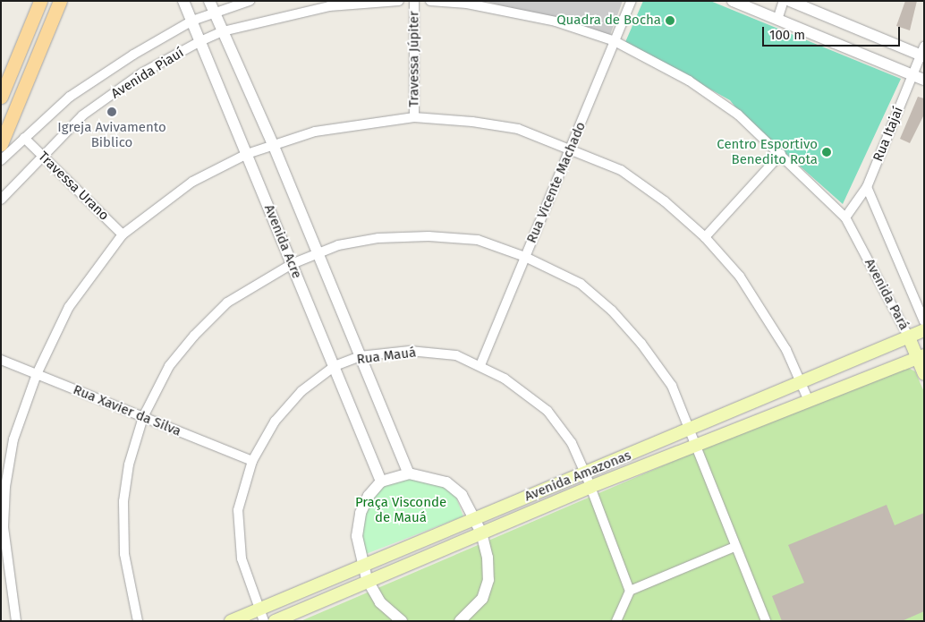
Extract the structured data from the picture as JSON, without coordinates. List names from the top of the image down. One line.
{"streets":{"main road":["Avenida Pará","Avenida Amazonas"],"street":["Travessa Júpiter","Avenida Piauí","Rua Itajaí","Rua Vicente Machado","Travessa Urano","Avenida Acre","Rua Mauá","Rua Xavier da Silva"]},"crossings":[["Avenida Piauí","Travessa Urano"],["Avenida Piauí","Avenida Acre"],["Rua Itajaí","Avenida Pará"],["Rua Vicente Machado","Avenida Pará"],["Rua Vicente Machado","Rua Mauá"],["Avenida Acre","Rua Mauá"],["Avenida Pará","Avenida Amazonas"],["Rua Mauá","Rua Xavier da Silva"],["Rua Mauá","Avenida Amazonas"]],"parks":["Praça Visconde de Mauá"],"places":["Quadra de Bocha","Igreja Avivamento Biblico","Centro Esportivo Benedito Rota"],"scale_bar":"100 m"}
